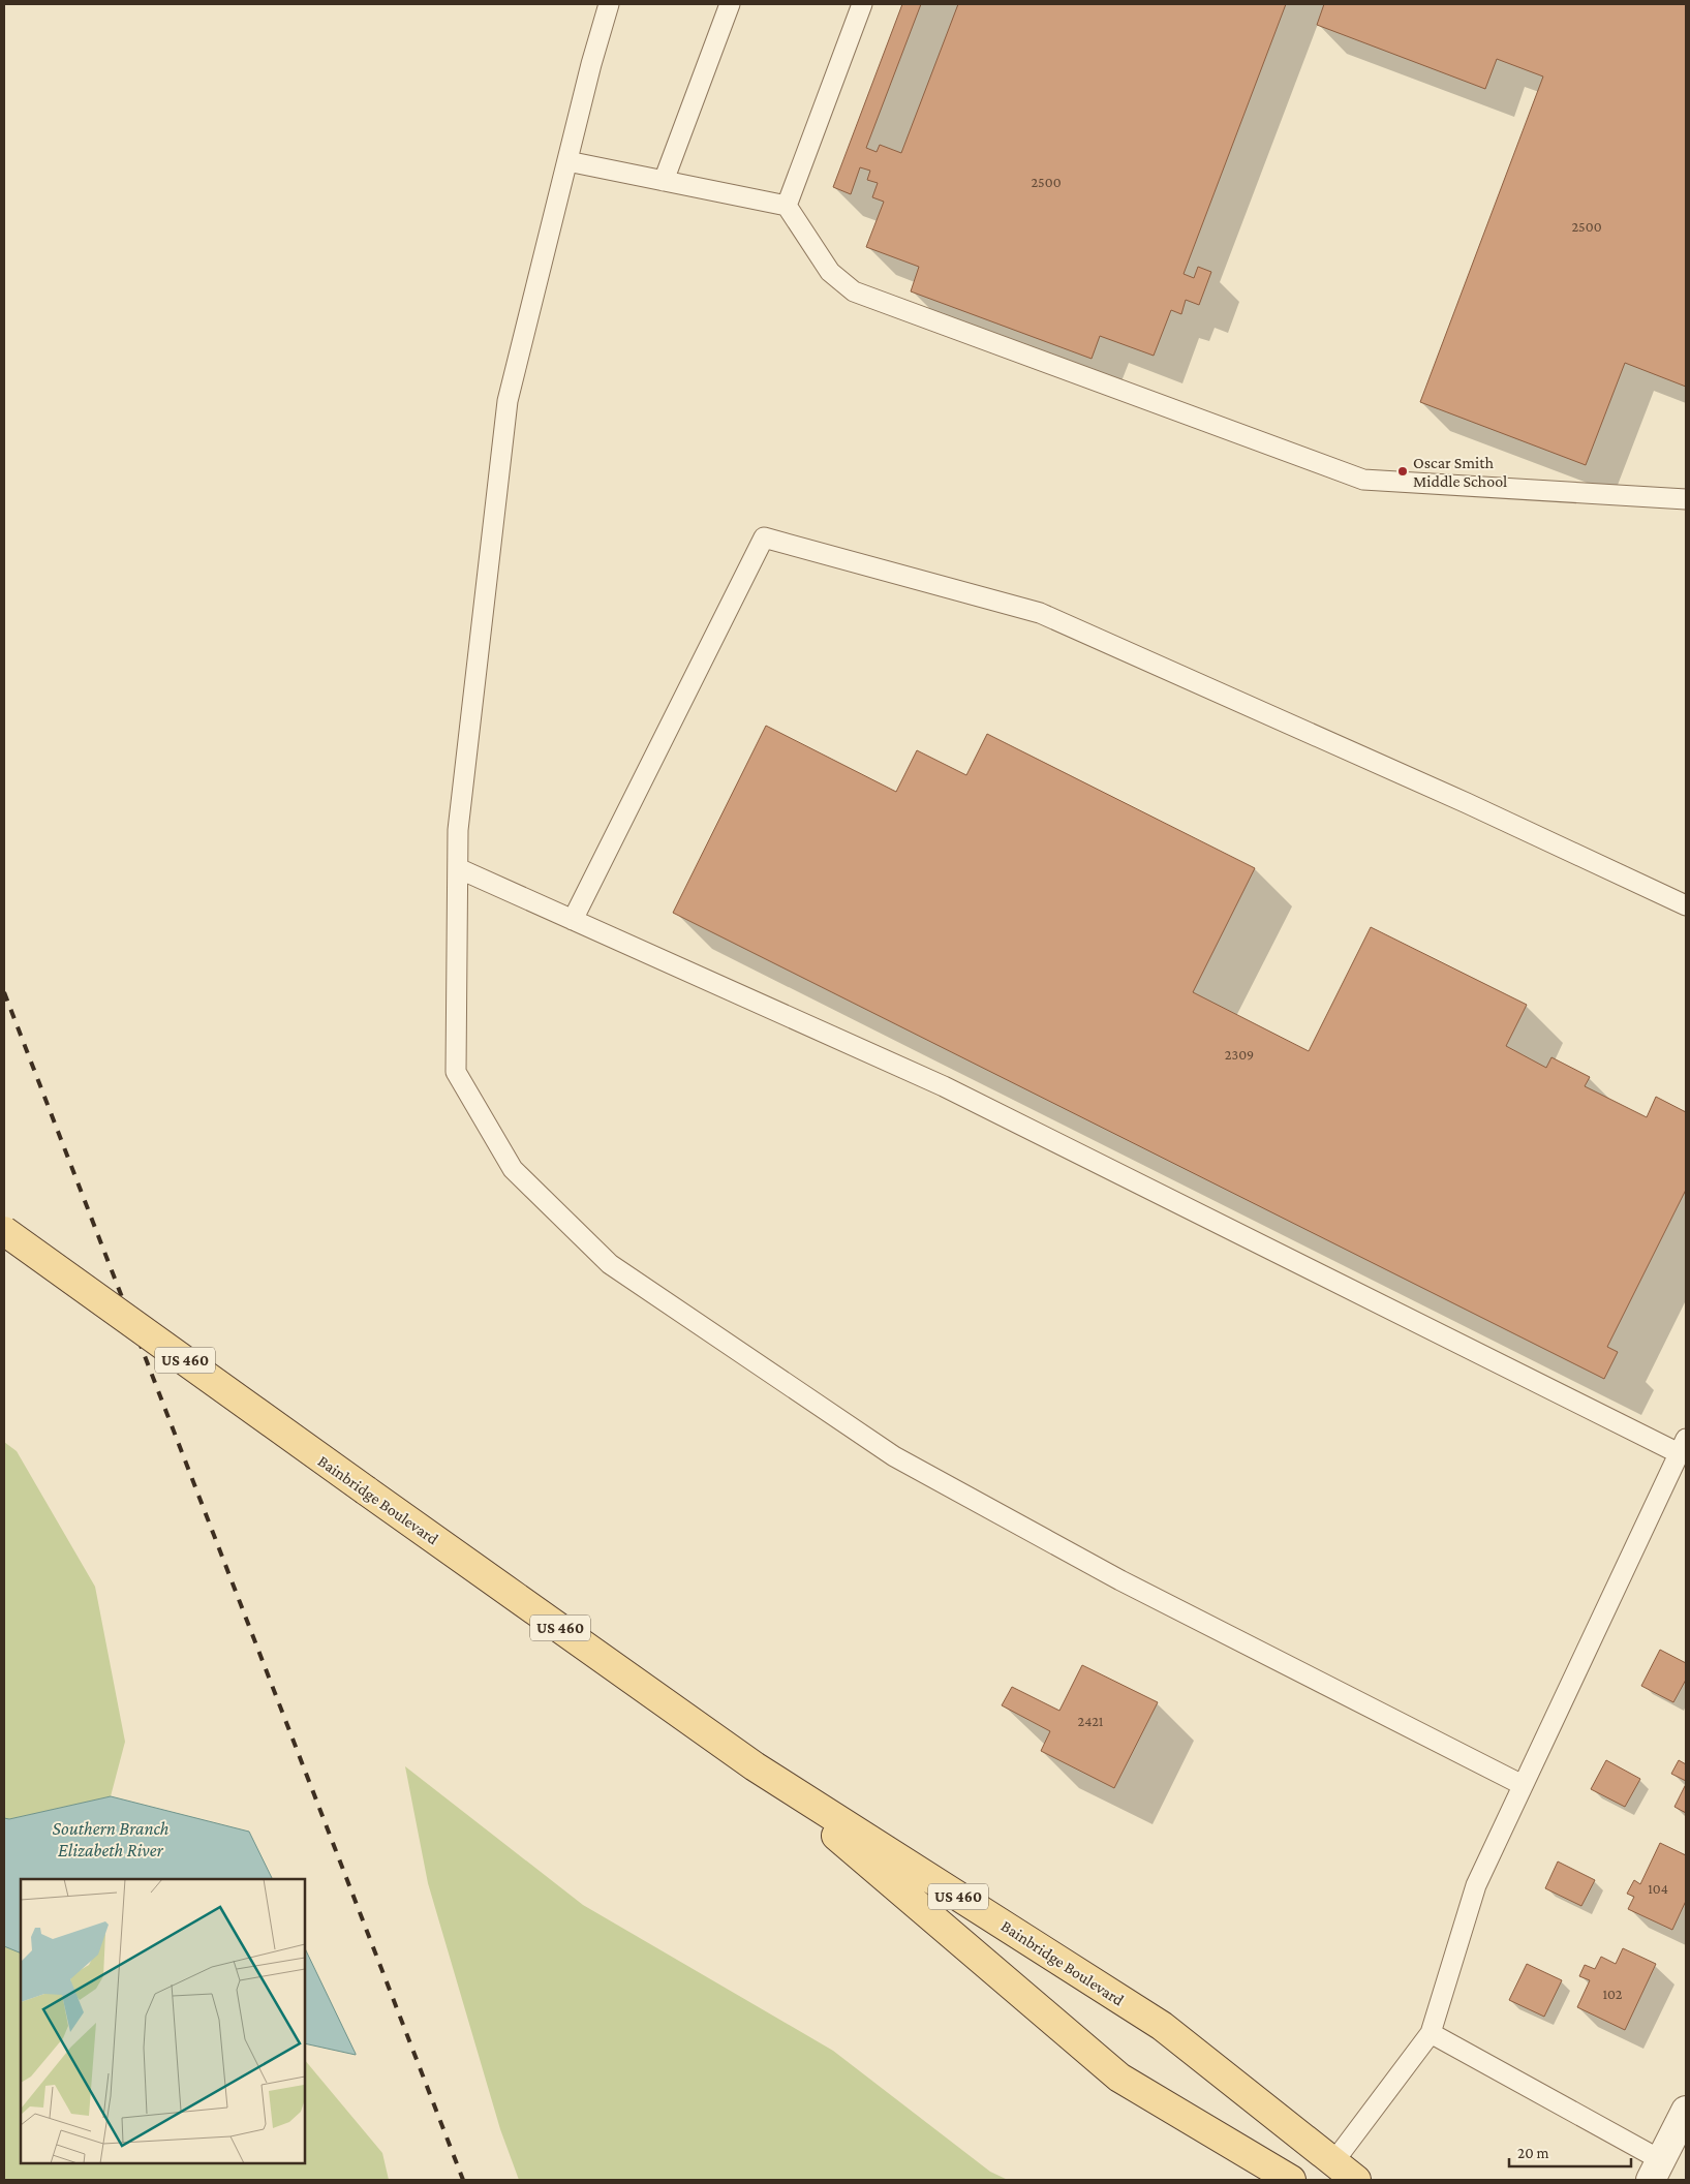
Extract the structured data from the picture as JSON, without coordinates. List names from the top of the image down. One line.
{"streets":{"main road":["US 460","Bainbridge Boulevard"]},"water":["Southern Branch Elizabeth River"],"places":["Oscar Smith Middle School"],"house_numbers":["2500","2500","2309","2421","104","102"],"scale_bar":"20 m"}
